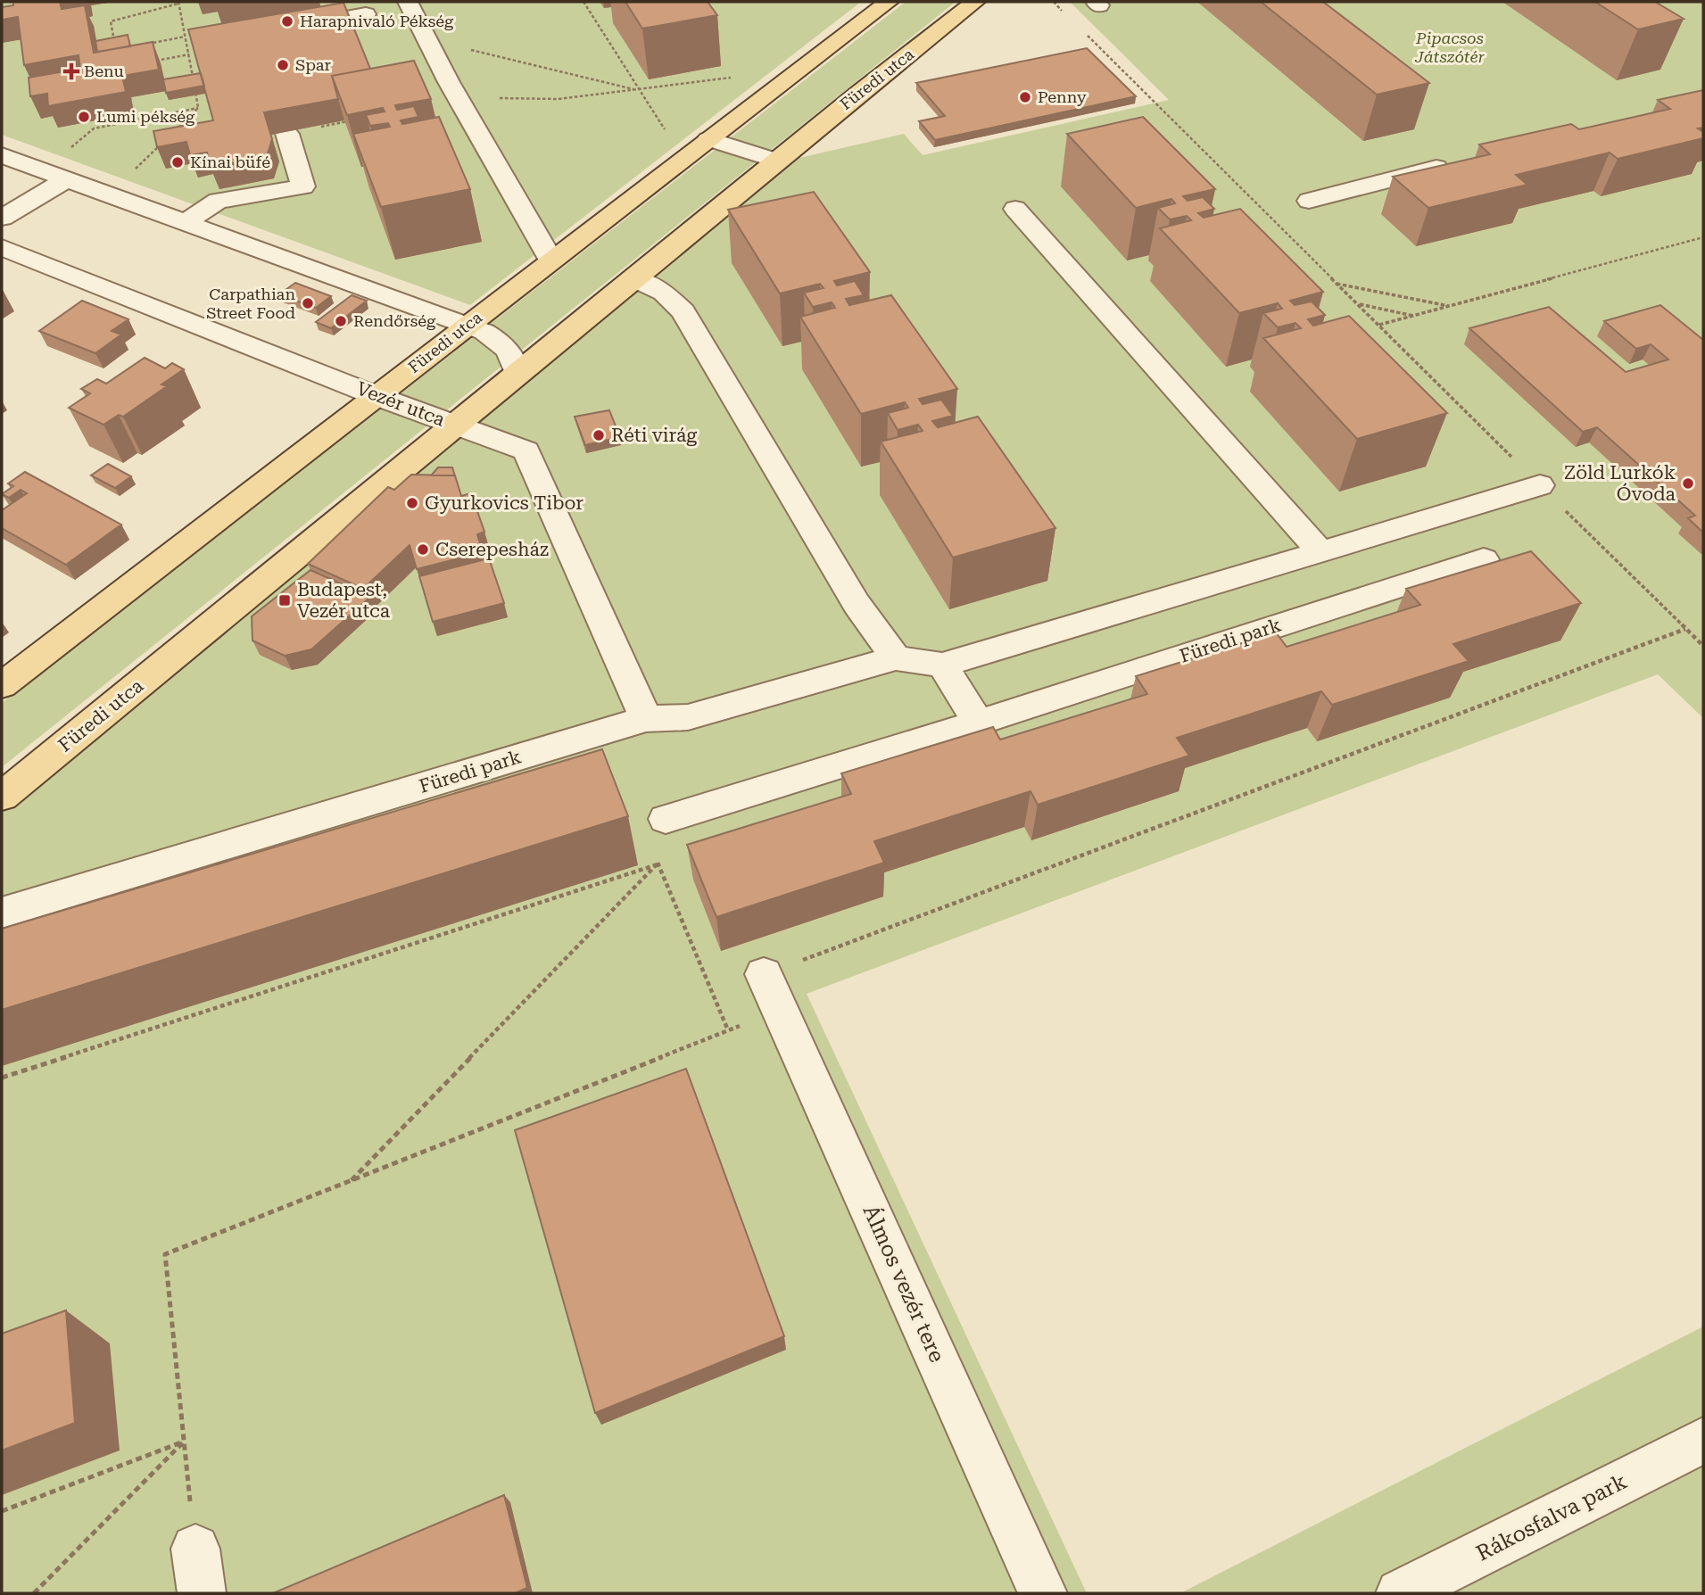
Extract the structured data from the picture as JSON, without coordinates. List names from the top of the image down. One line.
{"streets":{"main road":["Füredi utca"],"street":["Vezér utca","Füredi park","Álmos vezér tere","Rákosfalva park"]},"crossings":[["Füredi utca","Vezér utca"],["Vezér utca","Füredi park"]],"parks":["Pipacsos Játszótér"],"places":{"other":["Harapnivaló Pékség","Spar","Penny","Lumi pékség","Kínai büfé","Carpathian Street Food","Rendőrség","Réti virág","Zöld Lurkók Óvoda","Gyurkovics Tibor","Cserepesház"],"health":["Benu"],"transit":["Budapest, Vezér utca"]}}
